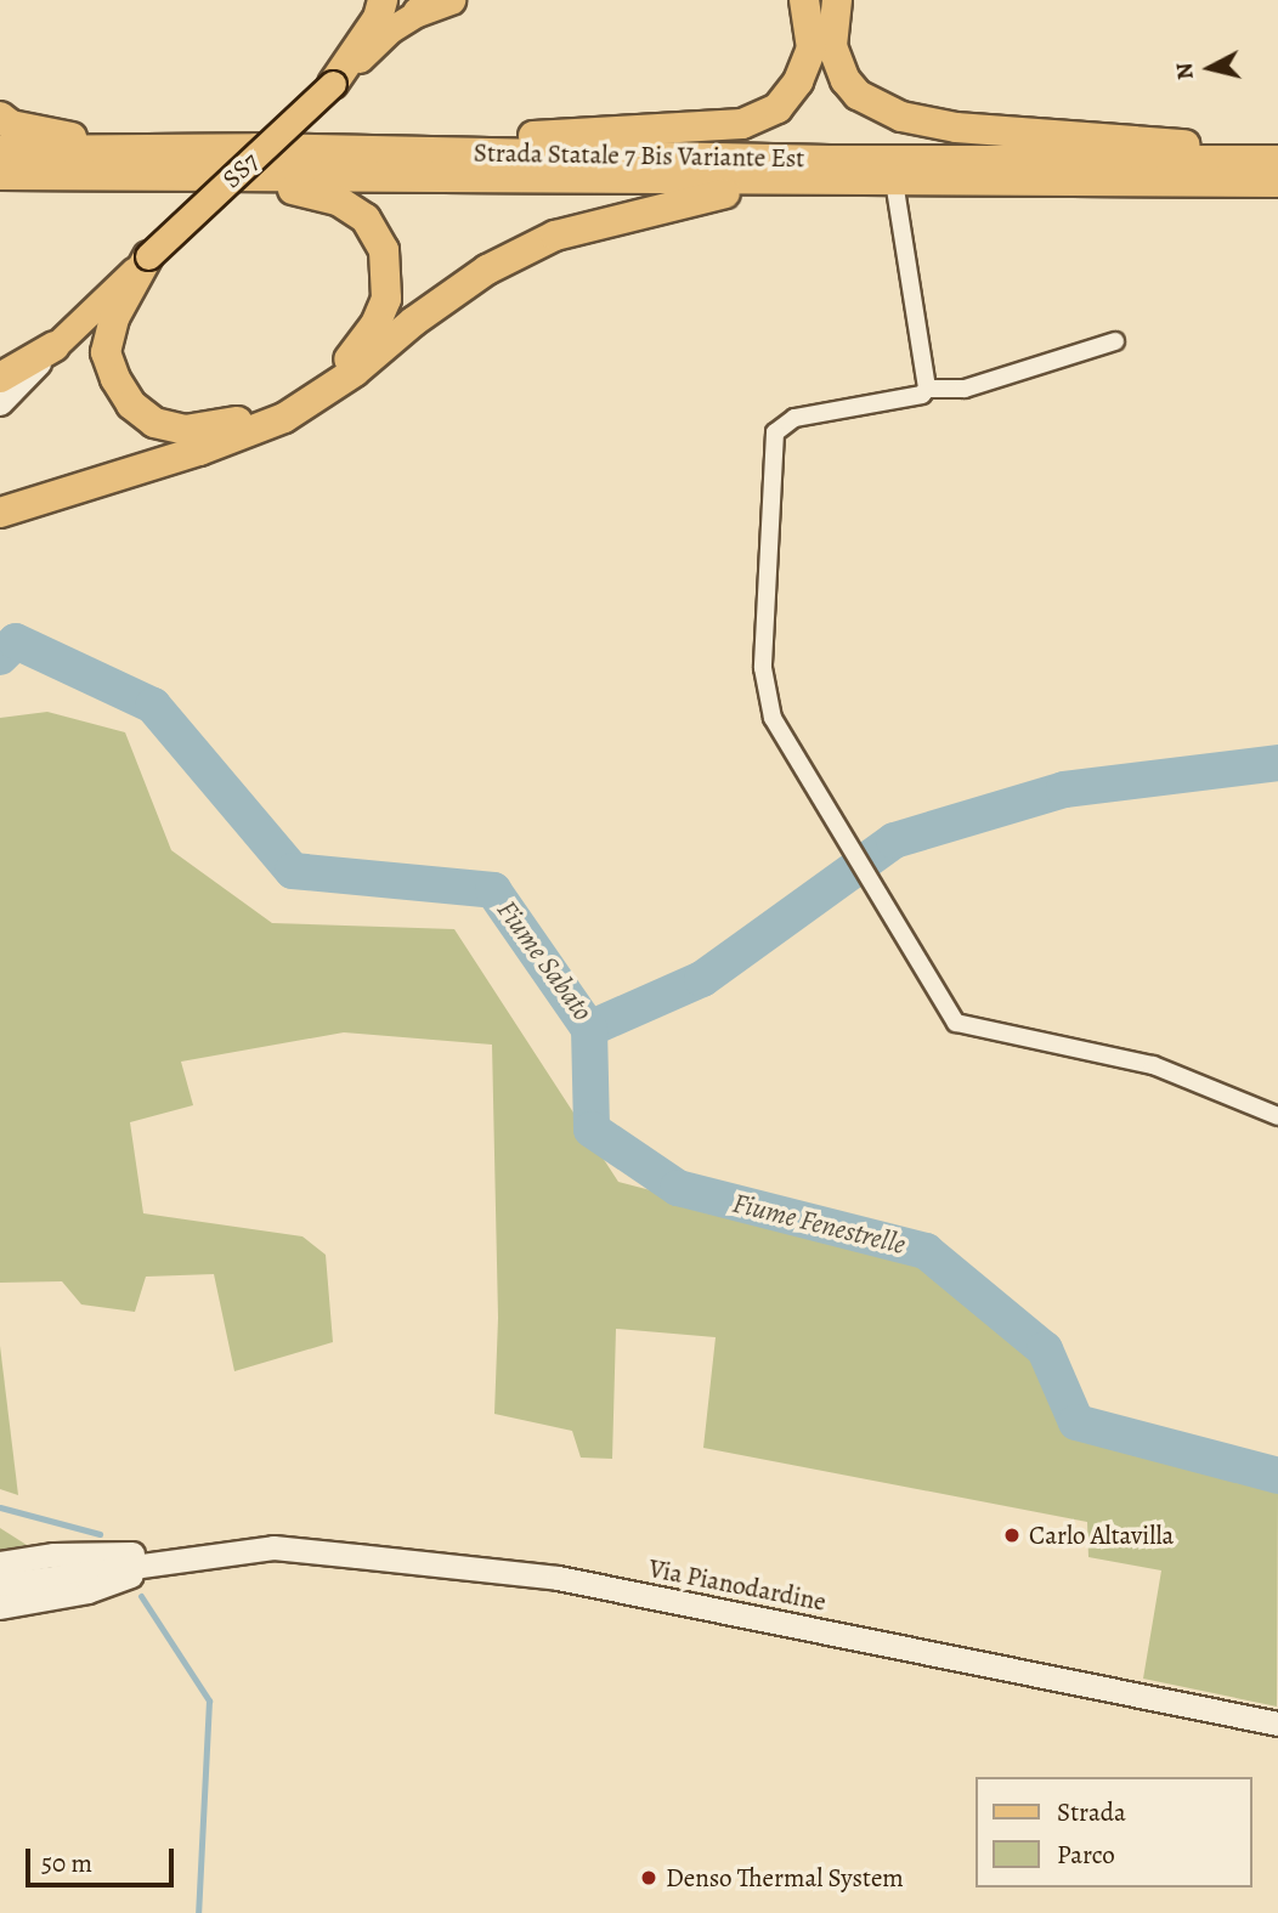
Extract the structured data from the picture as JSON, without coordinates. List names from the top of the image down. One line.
{"streets":{"highway":["Strada Statale 7 Bis Variante Est","SS7"],"street":["Via Pianodardine"]},"crossings":[["Strada Statale 7 Bis Variante Est","SS7"]],"water":["Fiume Sabato","Fiume Fenestrelle"],"places":["Carlo Altavilla","Denso Thermal System"],"legend":["Strada","Parco"],"scale_bar":"50 m","north":"left"}
